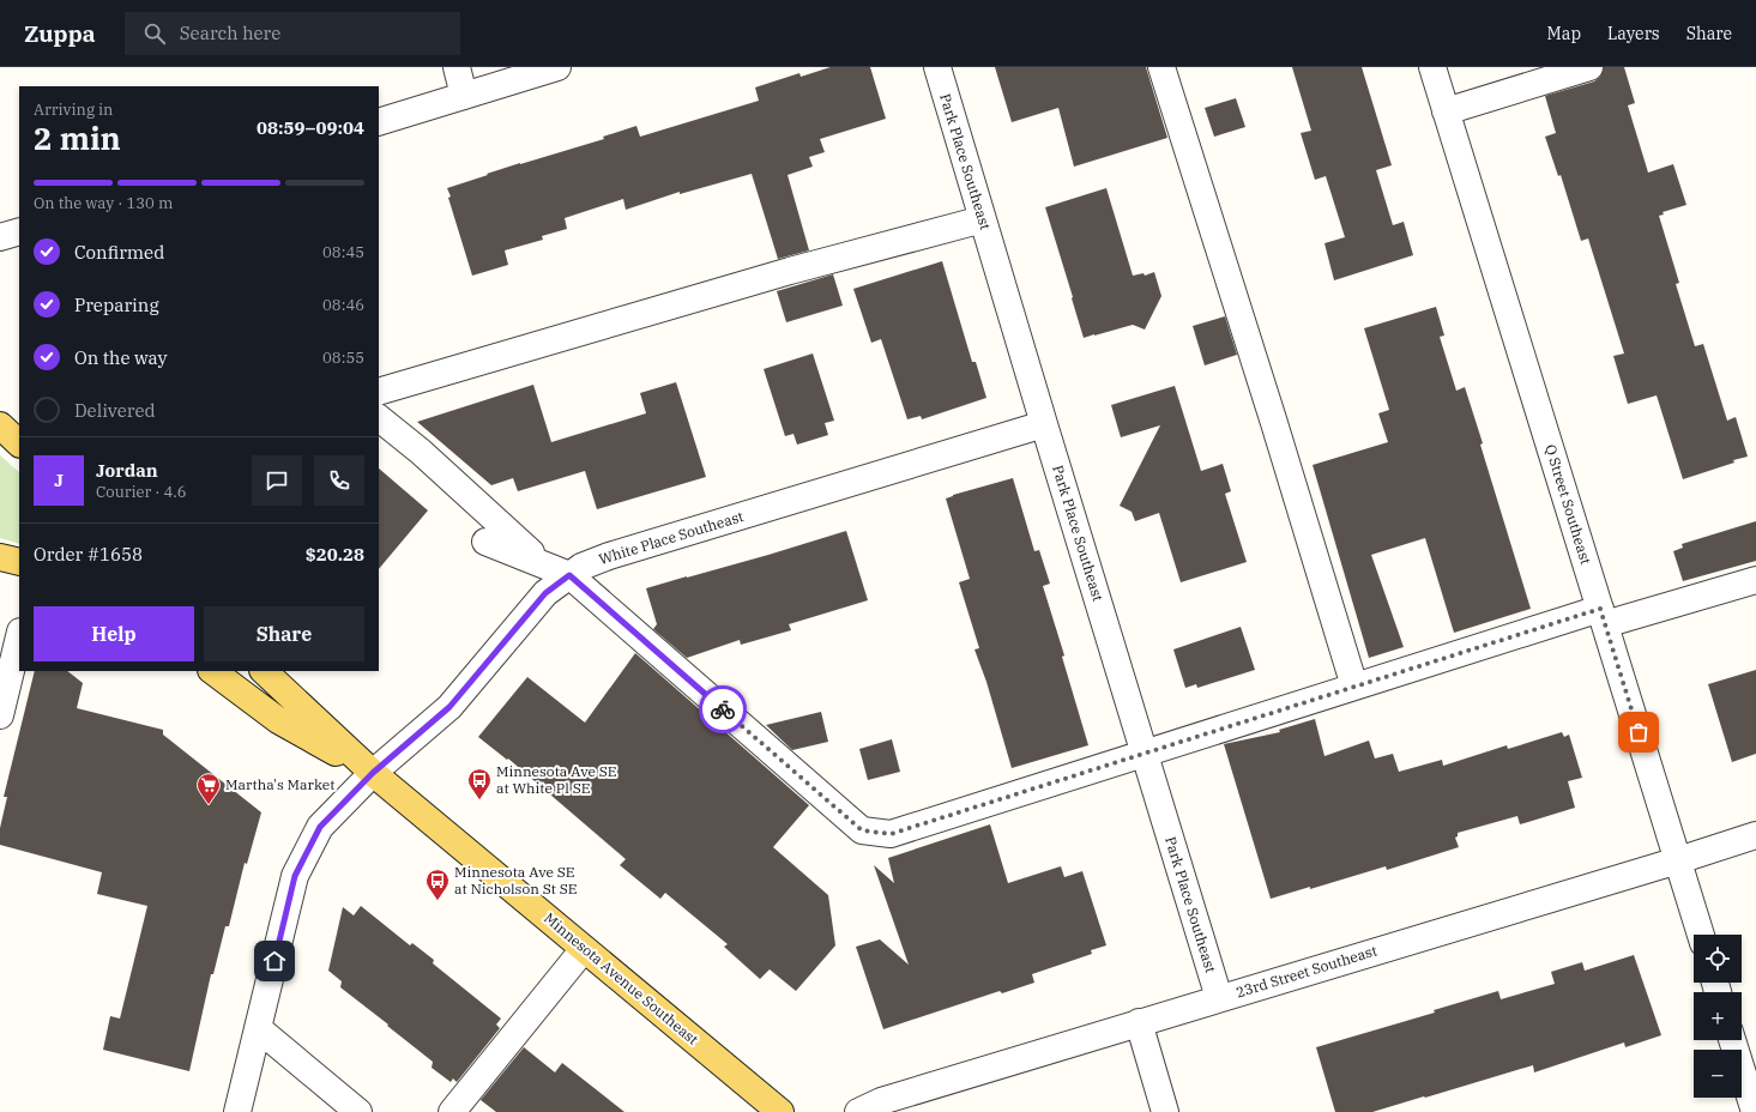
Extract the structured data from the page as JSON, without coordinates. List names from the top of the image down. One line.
{"streets":{"main road":["Minnesota Avenue Southeast"],"street":["Park Place Southeast","Q Street Southeast","White Place Southeast","23rd Street Southeast"]},"crossings":[["Park Place Southeast","White Place Southeast"],["Park Place Southeast","23rd Street Southeast"],["Q Street Southeast","23rd Street Southeast"],["White Place Southeast","Minnesota Avenue Southeast"]],"places":{"bus stop":["Minnesota Ave SE at White Pl SE","Minnesota Ave SE at Nicholson St SE"],"supermarket":["Martha's Market"]},"page":{"header":"Zuppa","search":"Search here","nav":["Map","Layers","Share"],"heading":["2 min","Arriving in","08:59–09:04"],"panel":["Jordan","Courier · 4.6","Order #1658","$20.28"],"bar":"On the way · 130 m","list":[["Confirmed","08:45"],["Preparing","08:46"],["On the way","08:55"],"Delivered"],"round":"J","buttons":["Help","Share"],"map_buttons":["+","−"]}}
